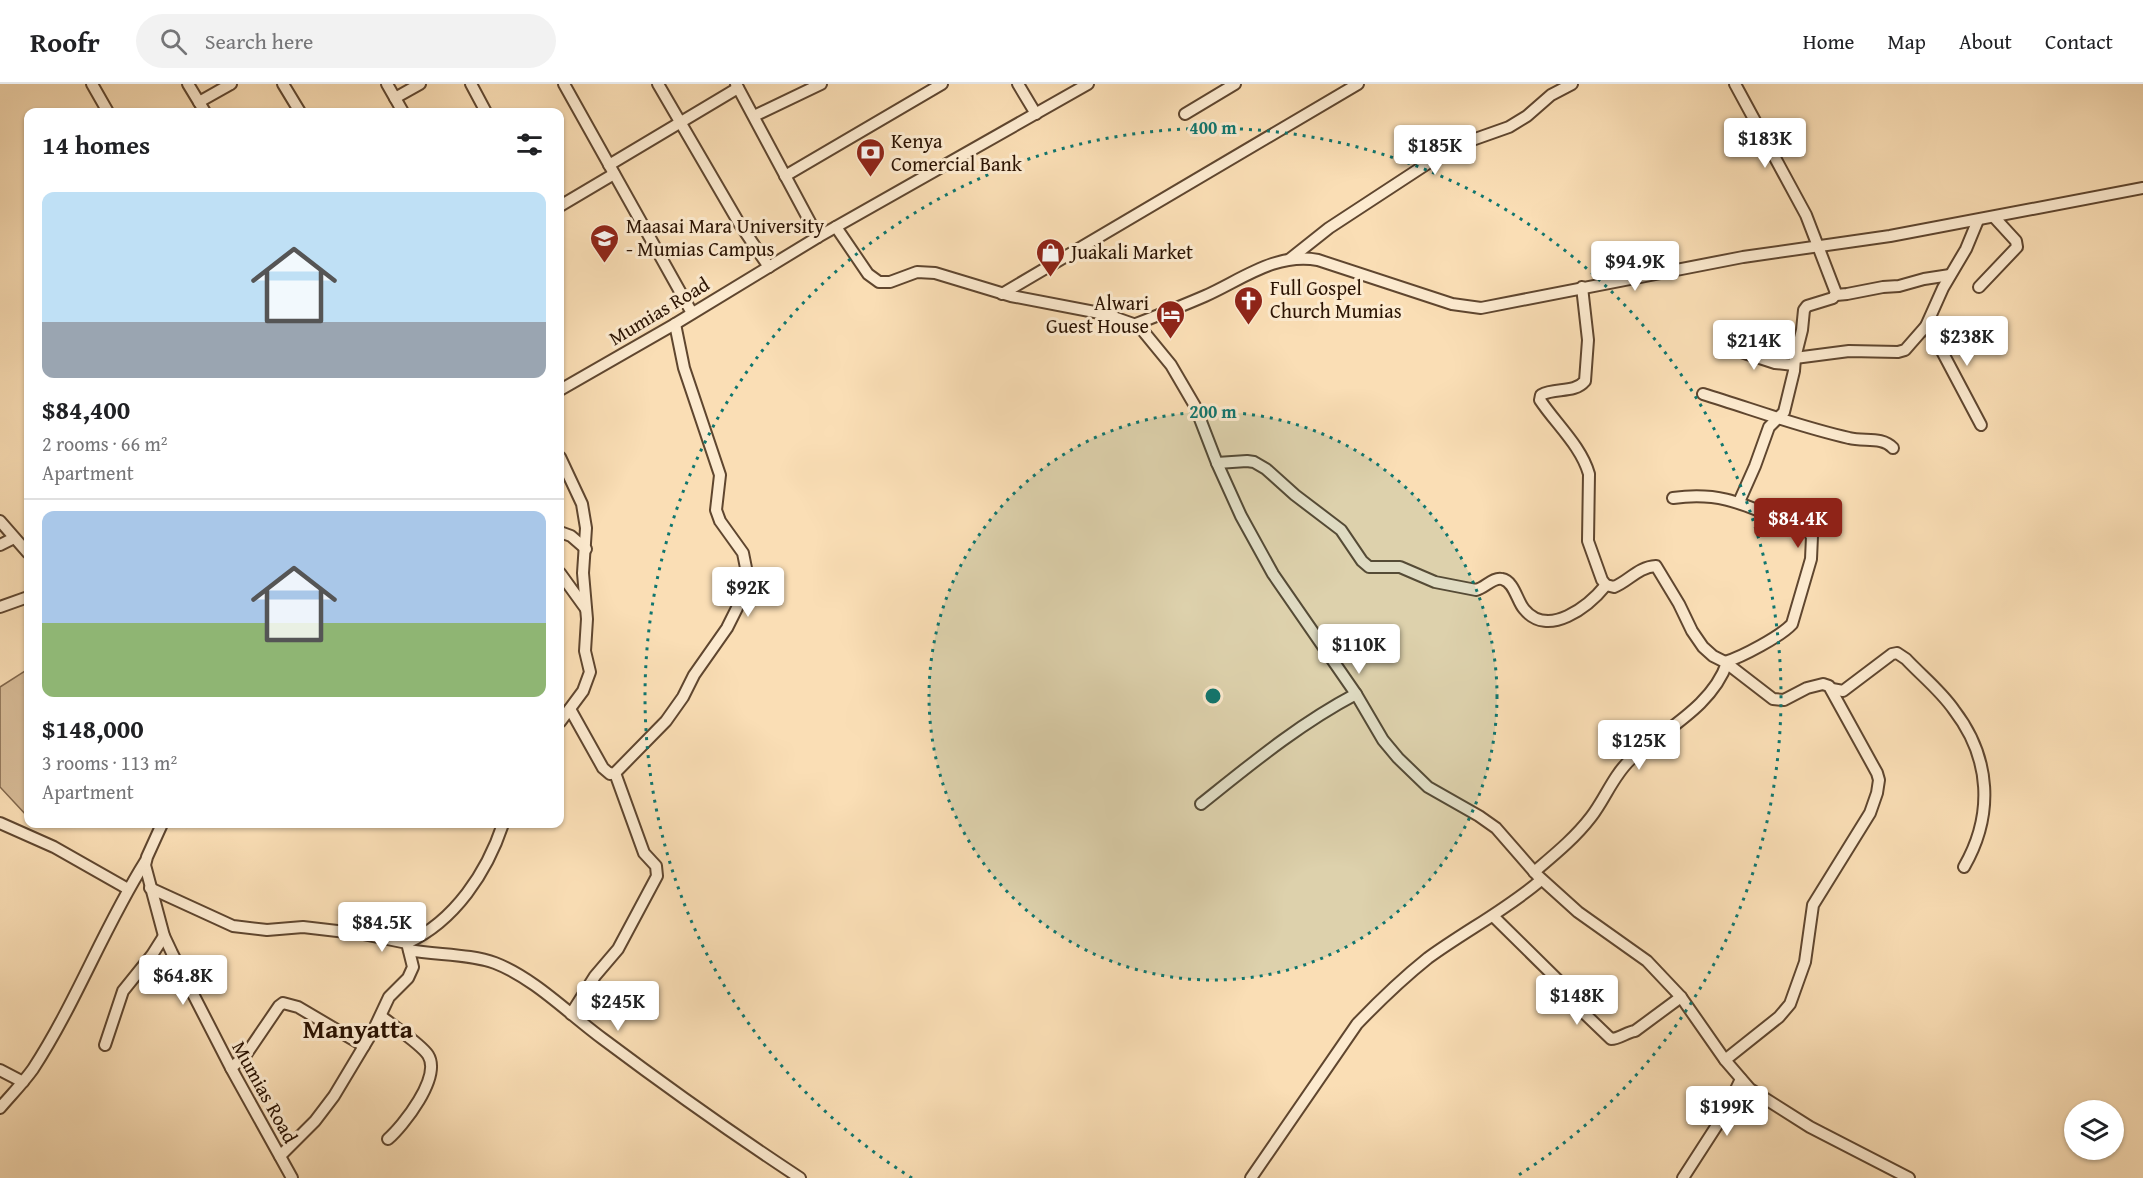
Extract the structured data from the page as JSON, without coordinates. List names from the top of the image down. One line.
{"streets":{"street":["Mumias Road"]},"districts":["Manyatta"],"places":{"bank":["Kenya Comercial Bank"],"school or university":["Maasai Mara University - Mumias Campus"],"shop":["Juakali Market"],"church":["Full Gospel Church Mumias"],"hotel":["Alwari Guest House"]},"page":{"header":"Roofr","search":"Search here","nav":["Home","Map","About","Contact"],"heading":"14 homes","price":["$183K","$185K","$94.9K","$238K","$214K","$84.4K","$92K","$110K","$125K","$84.5K","$64.8K","$148K","$245K","$199K"],"list":[{"name":"$84,400","note":"2 rooms · 66 m² · Apartment"},{"name":"$148,000","note":"3 rooms · 113 m² · Apartment"}]},"rings":["400 m","200 m"]}
